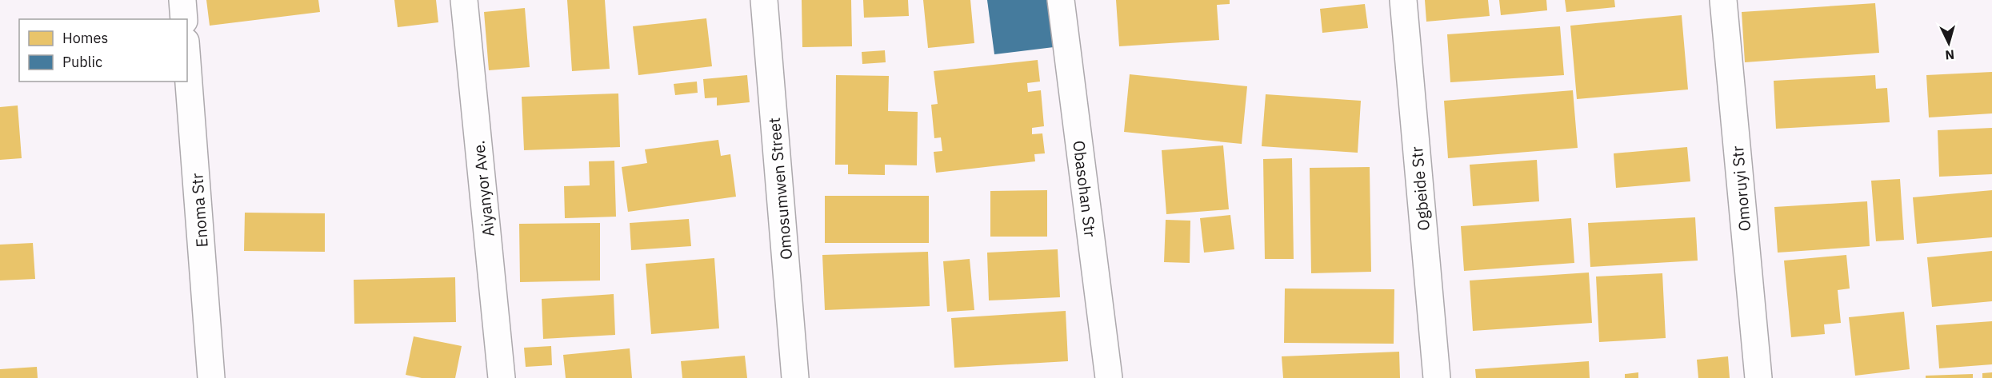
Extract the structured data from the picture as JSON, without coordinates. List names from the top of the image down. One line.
{"streets":{"street":["Aiyanyor Ave.","Omosumwen Street","Obasohan Str","Ogbeide Str","Omoruyi Str","Enoma Str"]},"legend":["Homes","Public"],"north":"bottom"}
